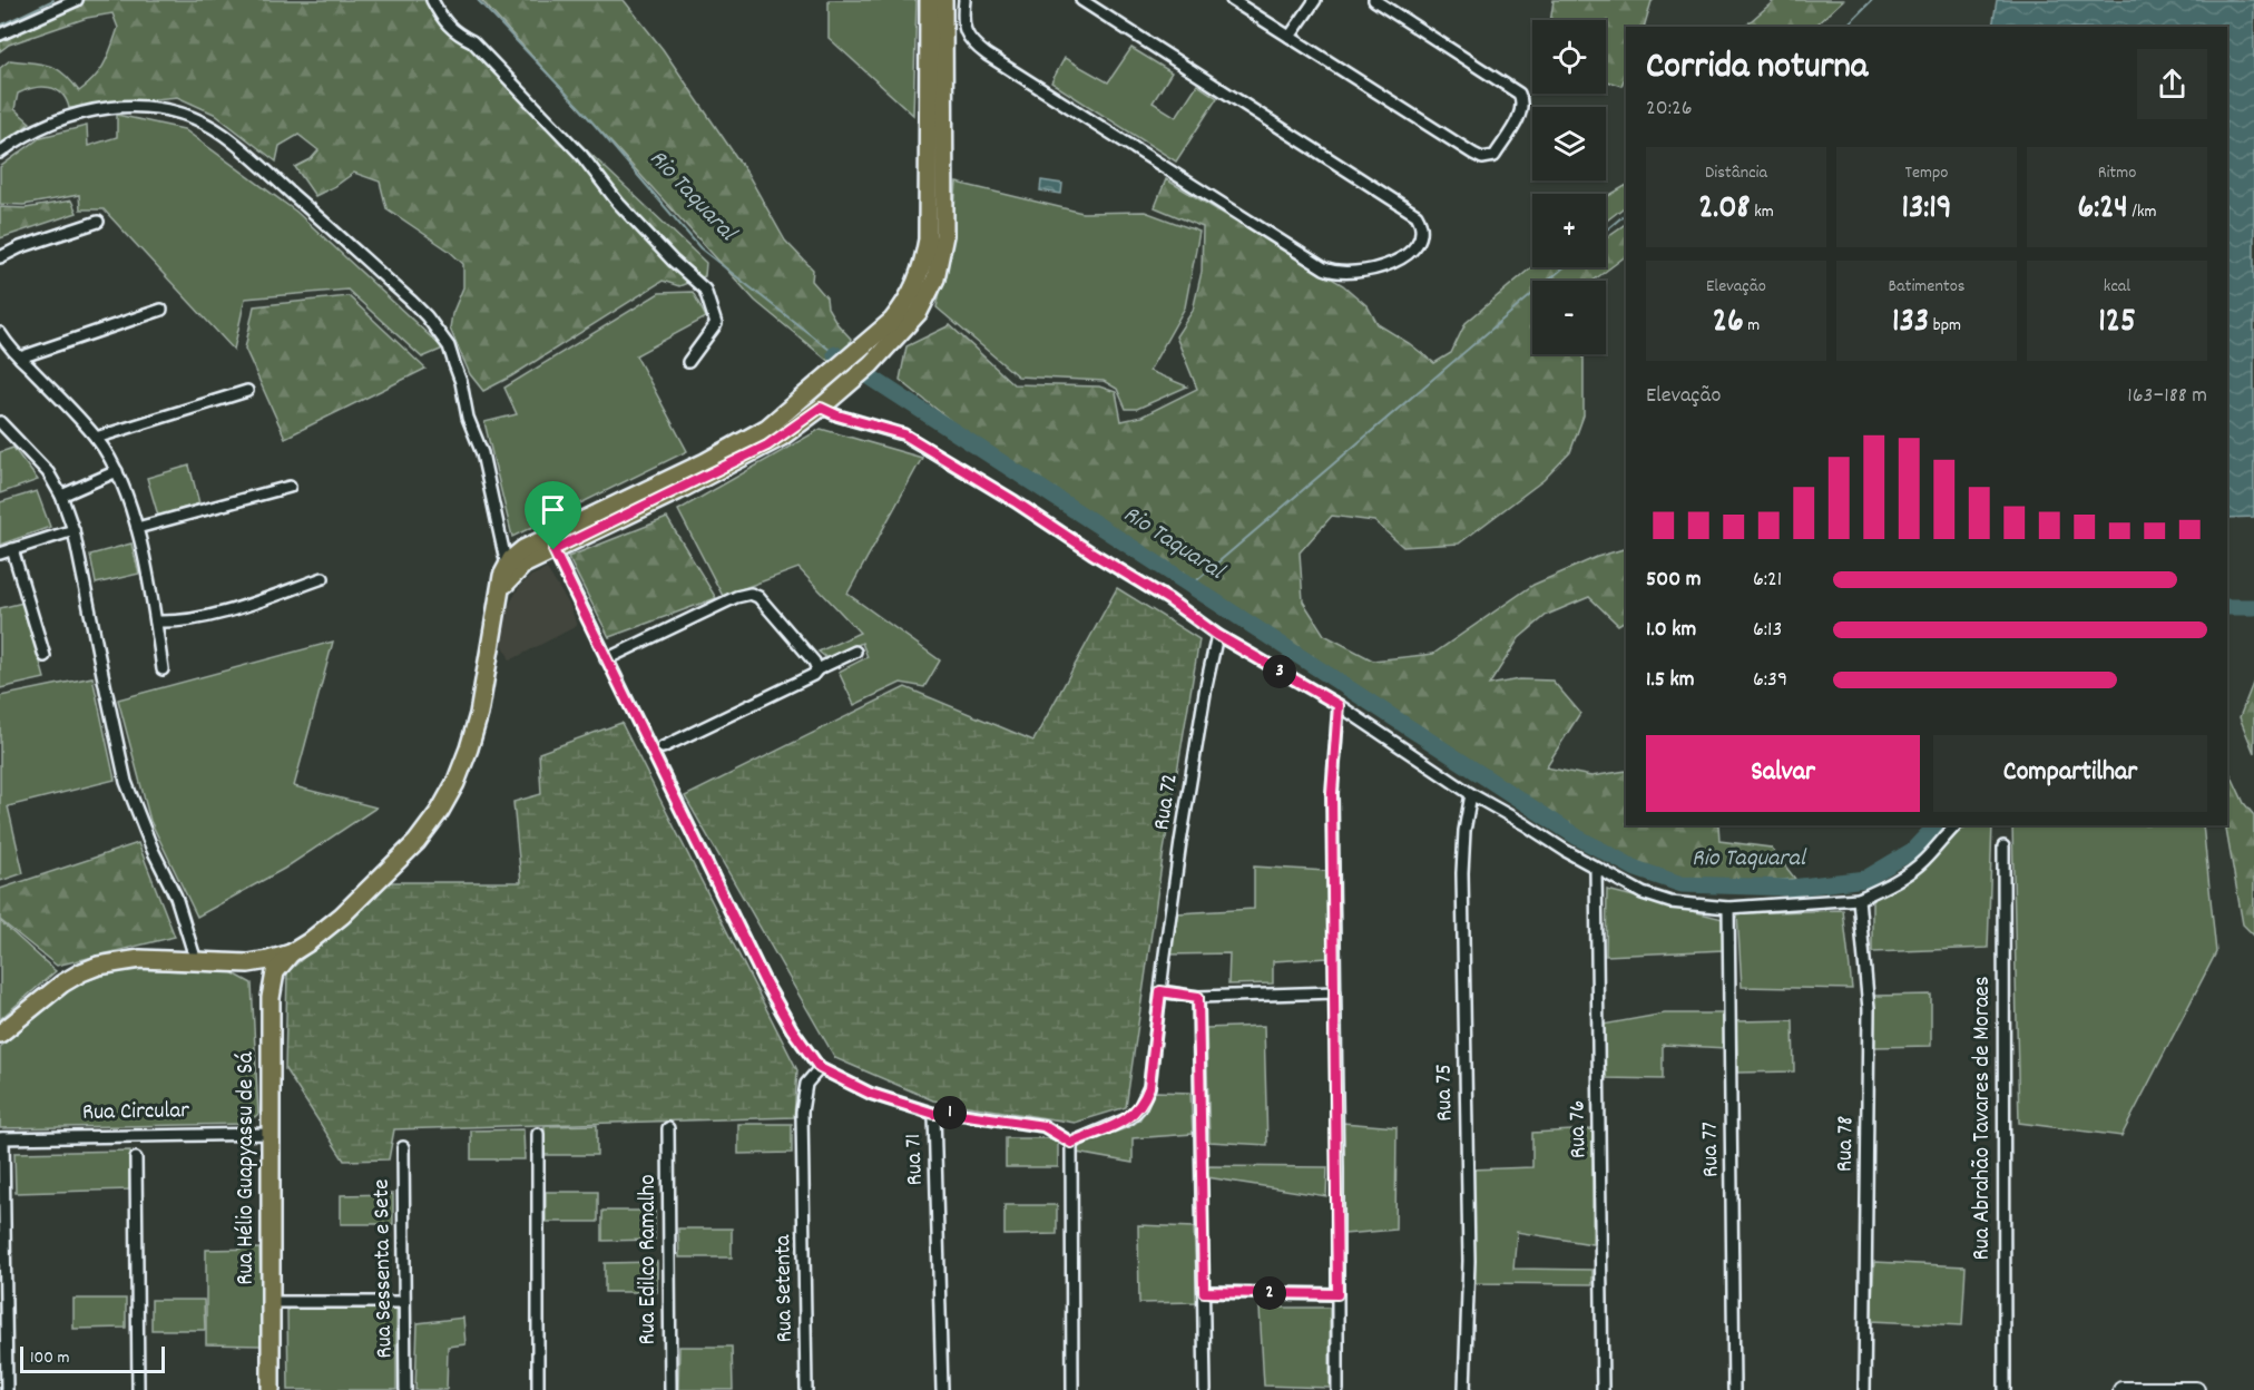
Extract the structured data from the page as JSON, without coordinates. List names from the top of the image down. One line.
{"streets":{"main road":["Rua Hélio Guapyassu de Sá"],"street":["Rua 72","Rua 75","Rua Circular","Rua Abrahão Tavares de Moraes","Rua 76","Rua 78","Rua 77","Rua 71","Rua Edilco Ramalho","Rua Sessenta e Sete","Rua Setenta"]},"crossings":[["Rua Circular","Rua Hélio Guapyassu de Sá"],["Rua 71","Rua Setenta"]],"water":["Rio Taquaral"],"scale_bar":"100 m","page":{"map_buttons":["+","−"],"heading":["Corrida noturna","20:26"],"stats":[["Distância","2.08 km"],["Tempo","13:19"],["Ritmo","6:24 /km"],["Elevação","26 m"],["Batimentos","133 bpm"],["kcal","125"]],"chart":["Elevação","163–188 m"],"list":[{"name":"500 m","note":"6:21"},{"name":"1.0 km","note":"6:13"},{"name":"1.5 km","note":"6:39"}],"pins":["3","1","2"],"buttons":["Salvar","Compartilhar"],"scale":"100 m"}}
